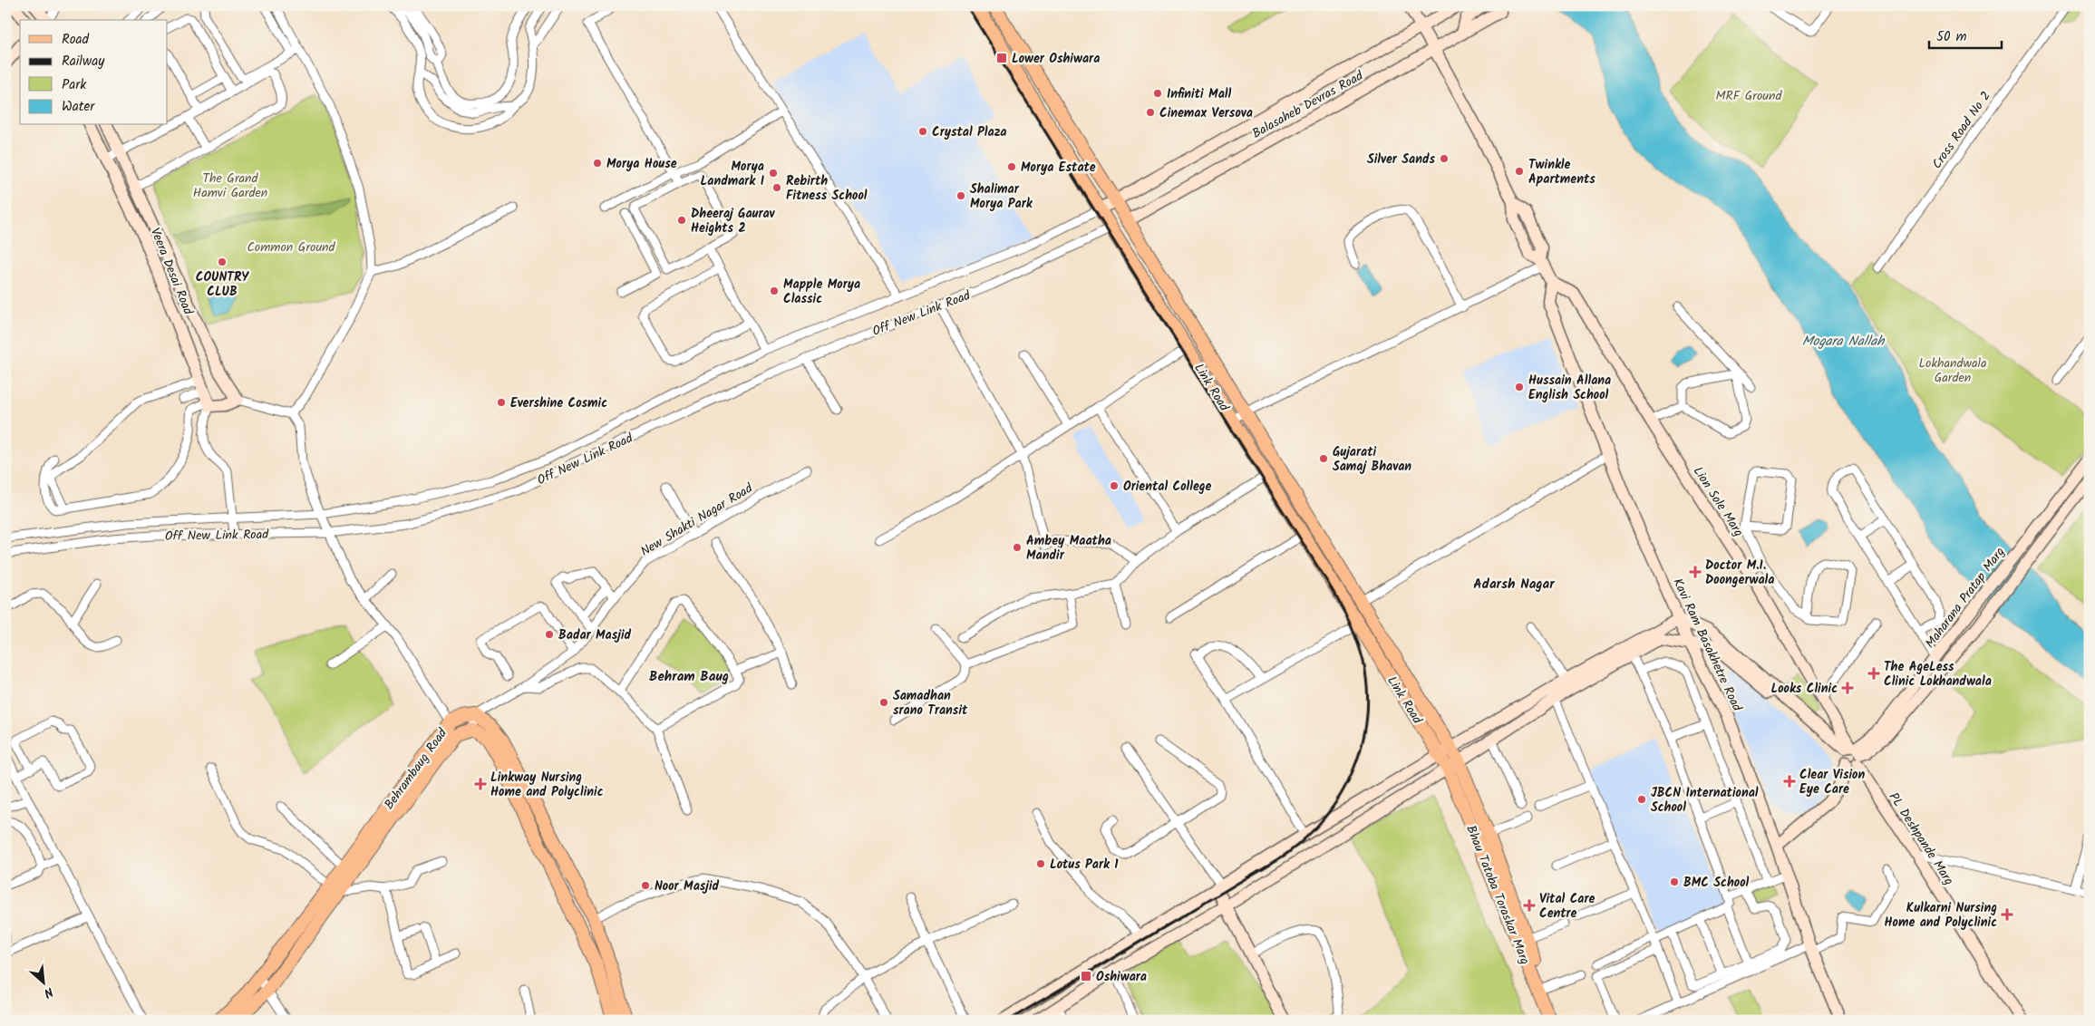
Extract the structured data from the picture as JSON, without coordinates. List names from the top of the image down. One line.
{"streets":{"main road":["Balasaheb Devras Road","Veera Desai Road","Off New Link Road","Link Road","Lion Sole Marg","Maharana Pratap Marg","Kavi Ram Basakhetre Road","Behrambaug Road","PL Deshpande Marg","Bhau Tatoba Toraskar Marg"],"street":["Cross Road No 2","New Shakti Nagar Road"]},"crossings":[["Balasaheb Devras Road","Off New Link Road"],["Balasaheb Devras Road","Link Road"],["Off New Link Road","Link Road"],["Link Road","Bhau Tatoba Toraskar Marg"],["Lion Sole Marg","Maharana Pratap Marg"],["Lion Sole Marg","Kavi Ram Basakhetre Road"],["Lion Sole Marg","PL Deshpande Marg"],["New Shakti Nagar Road","Behrambaug Road"],["Maharana Pratap Marg","PL Deshpande Marg"]],"districts":["Adarsh Nagar","Behram Baug"],"water":["Mogara Nallah"],"parks":["MRF Ground","The Grand Hamvi Garden","Common Ground","Lokhandwala Garden"],"places":{"transit":["Lower Oshiwara","Oshiwara"],"other":["Infiniti Mall","Cinemax Versova","Crystal Plaza","Silver Sands","Morya House","Morya Estate","Twinkle Apartments","Morya Landmark I","Rebirth Fitness School","Shalimar Morya Park","Dheeraj Gaurav Heights 2","COUNTRY CLUB","Mapple Morya Classic","Hussain Allana English School","Evershine Cosmic","Gujarati Samaj Bhavan","Oriental College","Ambey Maatha Mandir","Badar Masjid","Samadhan srano Transit","JBCN International School","Lotus Park 1","BMC School","Noor Masjid"],"health":["Doctor M.I. Doongerwala","The AgeLess Clinic Lokhandwala","Looks Clinic","Clear Vision Eye Care","Linkway Nursing Home and Polyclinic","Vital Care Centre","Kulkarni Nursing Home and Polyclinic"]},"legend":["Road","Railway","Park","Water"],"scale_bar":"50 m","north":"bottom right"}
